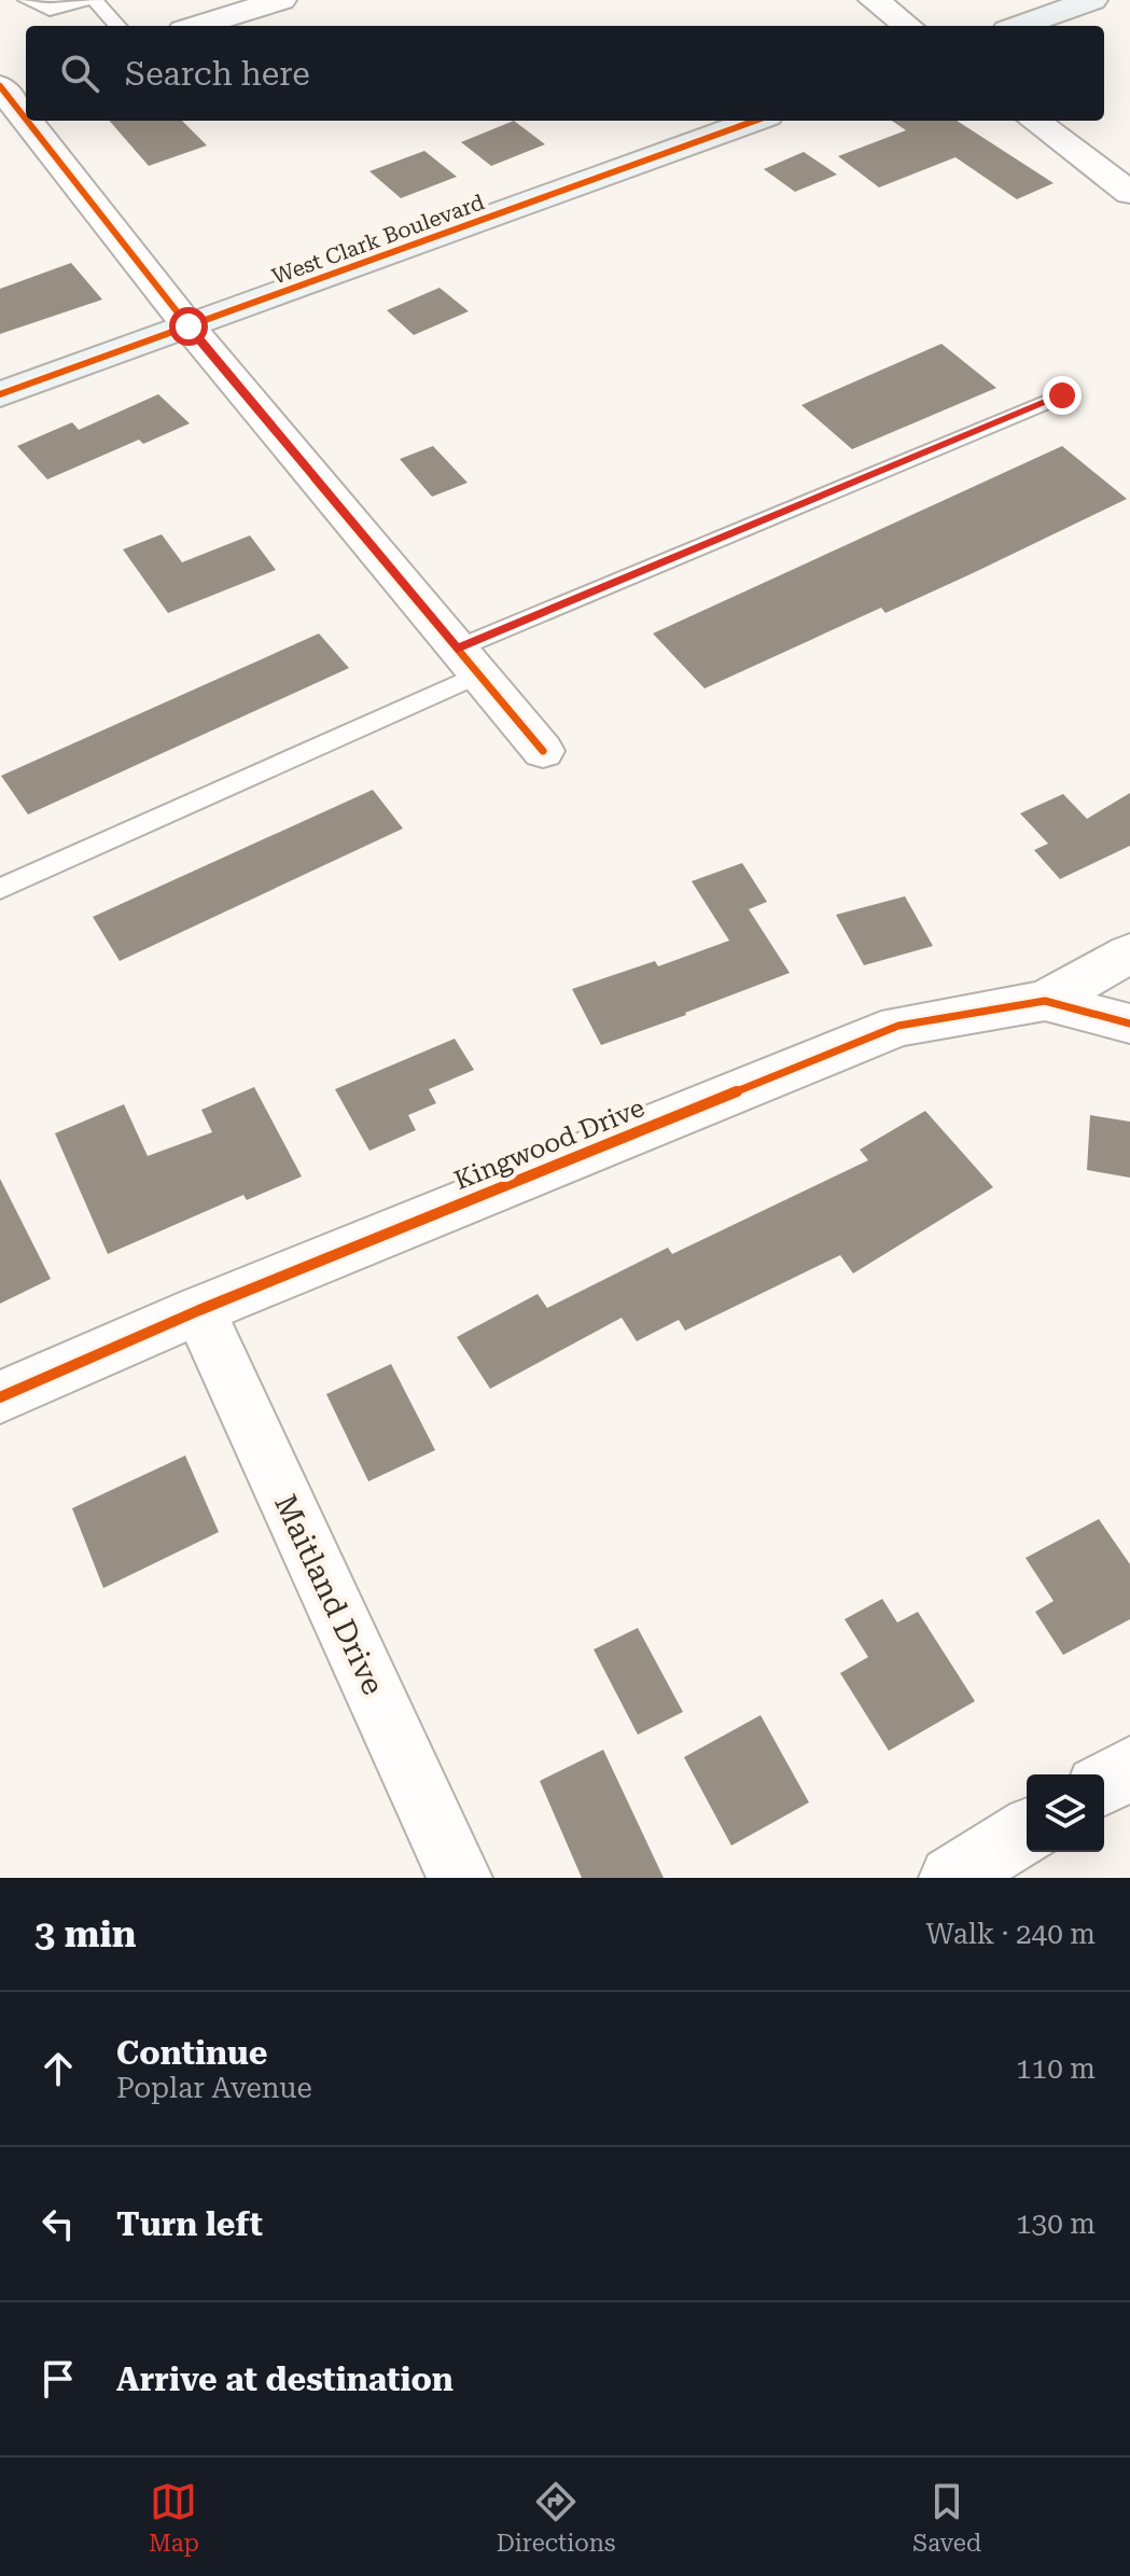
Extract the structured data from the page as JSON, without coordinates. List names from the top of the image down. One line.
{"streets":{"street":["West Clark Boulevard","Kingwood Drive","Maitland Drive"]},"crossings":[["Kingwood Drive","Maitland Drive"]],"page":{"search":"Search here","heading":["3 min","Walk · 240 m"],"list":[["Continue","Poplar Avenue","110 m"],["Turn left","130 m"],"Arrive at destination"],"nav":["Map","Directions","Saved"]}}
